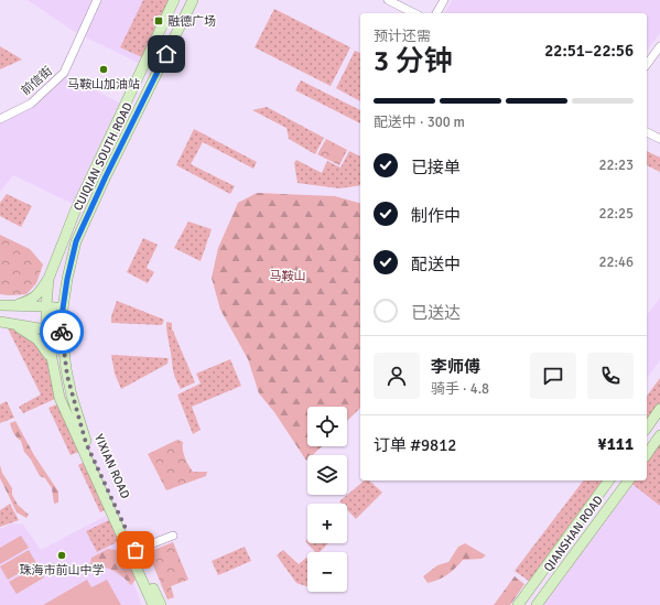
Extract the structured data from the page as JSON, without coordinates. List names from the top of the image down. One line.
{"streets":{"main road":["CUIQIAN SOUTH ROAD","YIXIAN ROAD","QIANSHAN ROAD"],"street":["前信街"]},"crossings":[["CUIQIAN SOUTH ROAD","YIXIAN ROAD"]],"parks":["马鞍山"],"places":{"transit":["融德广场"],"other":["马鞍山加油站","珠海市前山中学"]},"page":{"heading":["3 分钟","预计还需","22:51–22:56"],"panel":["李师傅","骑手 · 4.8","订单 #9812","¥111"],"bar":"配送中 · 300 m","list":[["已接单","22:23"],["制作中","22:25"],["配送中","22:46"],"已送达"],"map_buttons":["+","−"]}}
